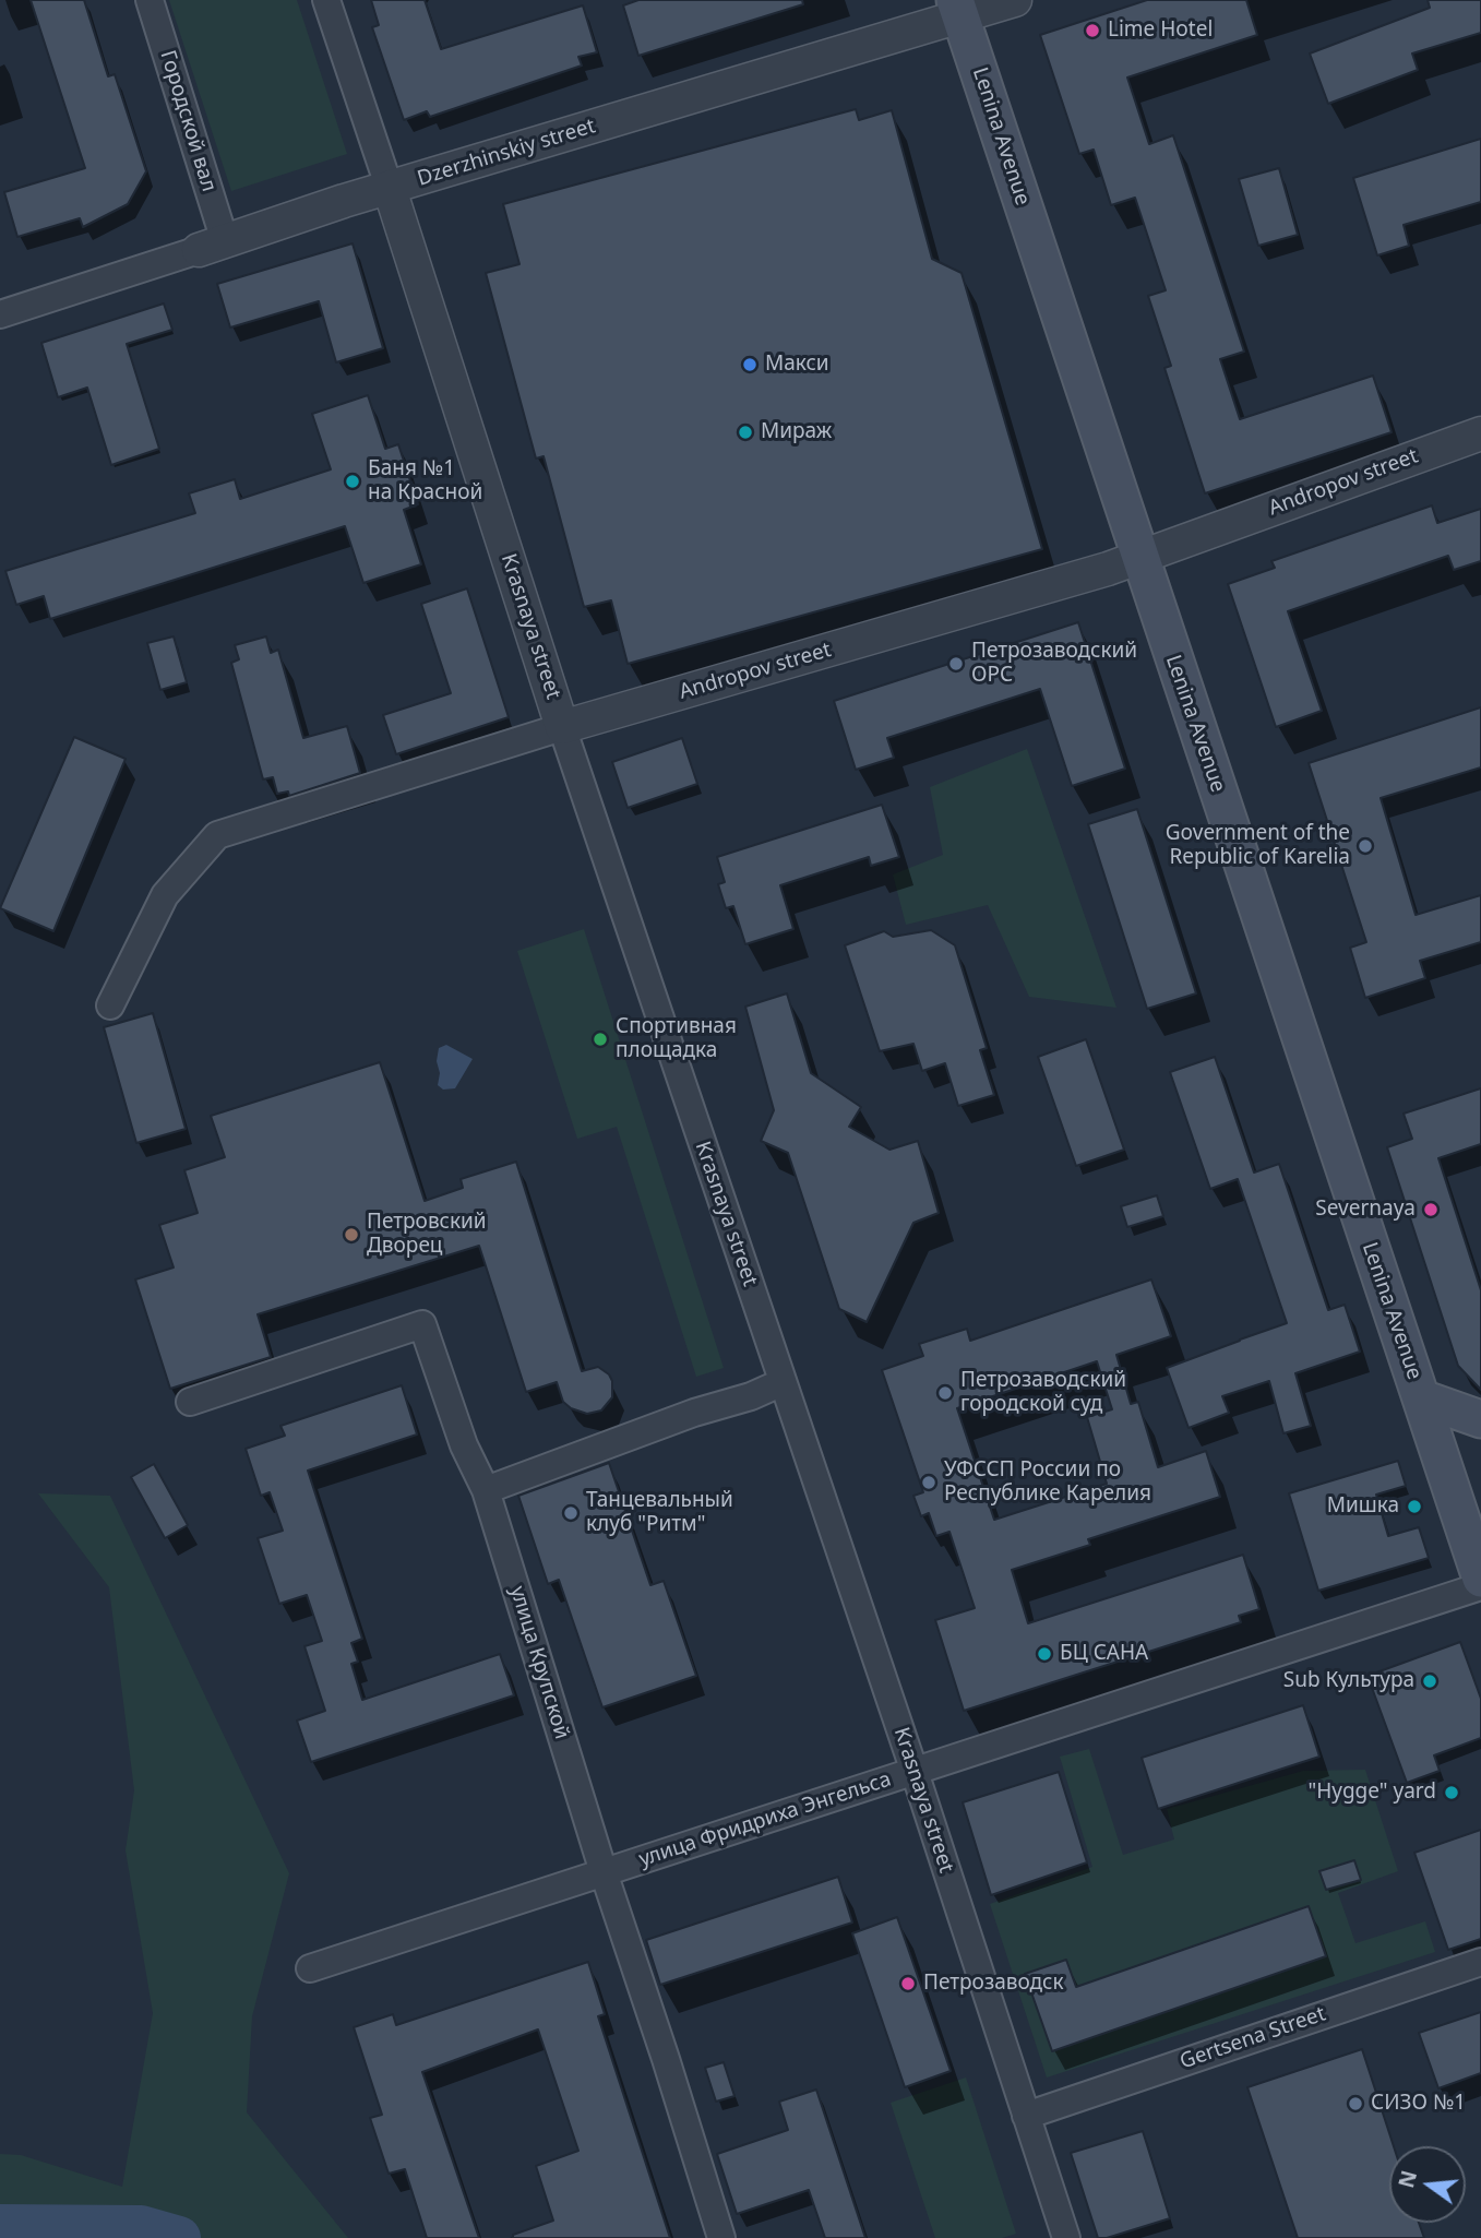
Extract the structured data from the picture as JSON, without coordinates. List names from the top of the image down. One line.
{"streets":{"main road":["Lenina Avenue"],"street":["Городской вал","Dzerzhinskiy street","Andropov street","Krasnaya street","улица Крупской","улица Фридриха Энгельса","Gertsena Street"]},"crossings":[["Городской вал","Dzerzhinskiy street"],["Lenina Avenue","Dzerzhinskiy street"],["Lenina Avenue","Andropov street"],["Dzerzhinskiy street","Krasnaya street"],["Andropov street","Krasnaya street"],["Krasnaya street","улица Фридриха Энгельса"],["Krasnaya street","Gertsena Street"],["улица Крупской","улица Фридриха Энгельса"]],"places":["Lime Hotel","Макси","Мираж","Баня №1 на Красной","Петрозаводский ОРС","Government of the Republic of Karelia","Спортивная площадка","Severnaya","Петровский Дворец","Петрозаводский городской суд","УФССП России по Республике Карелия","Мишка","Танцевальный клуб \"Ритм\"","БЦ САНА","Sub Культура","\"Hygge\" yard","Петрозаводск","СИЗО №1"],"north":"left"}
